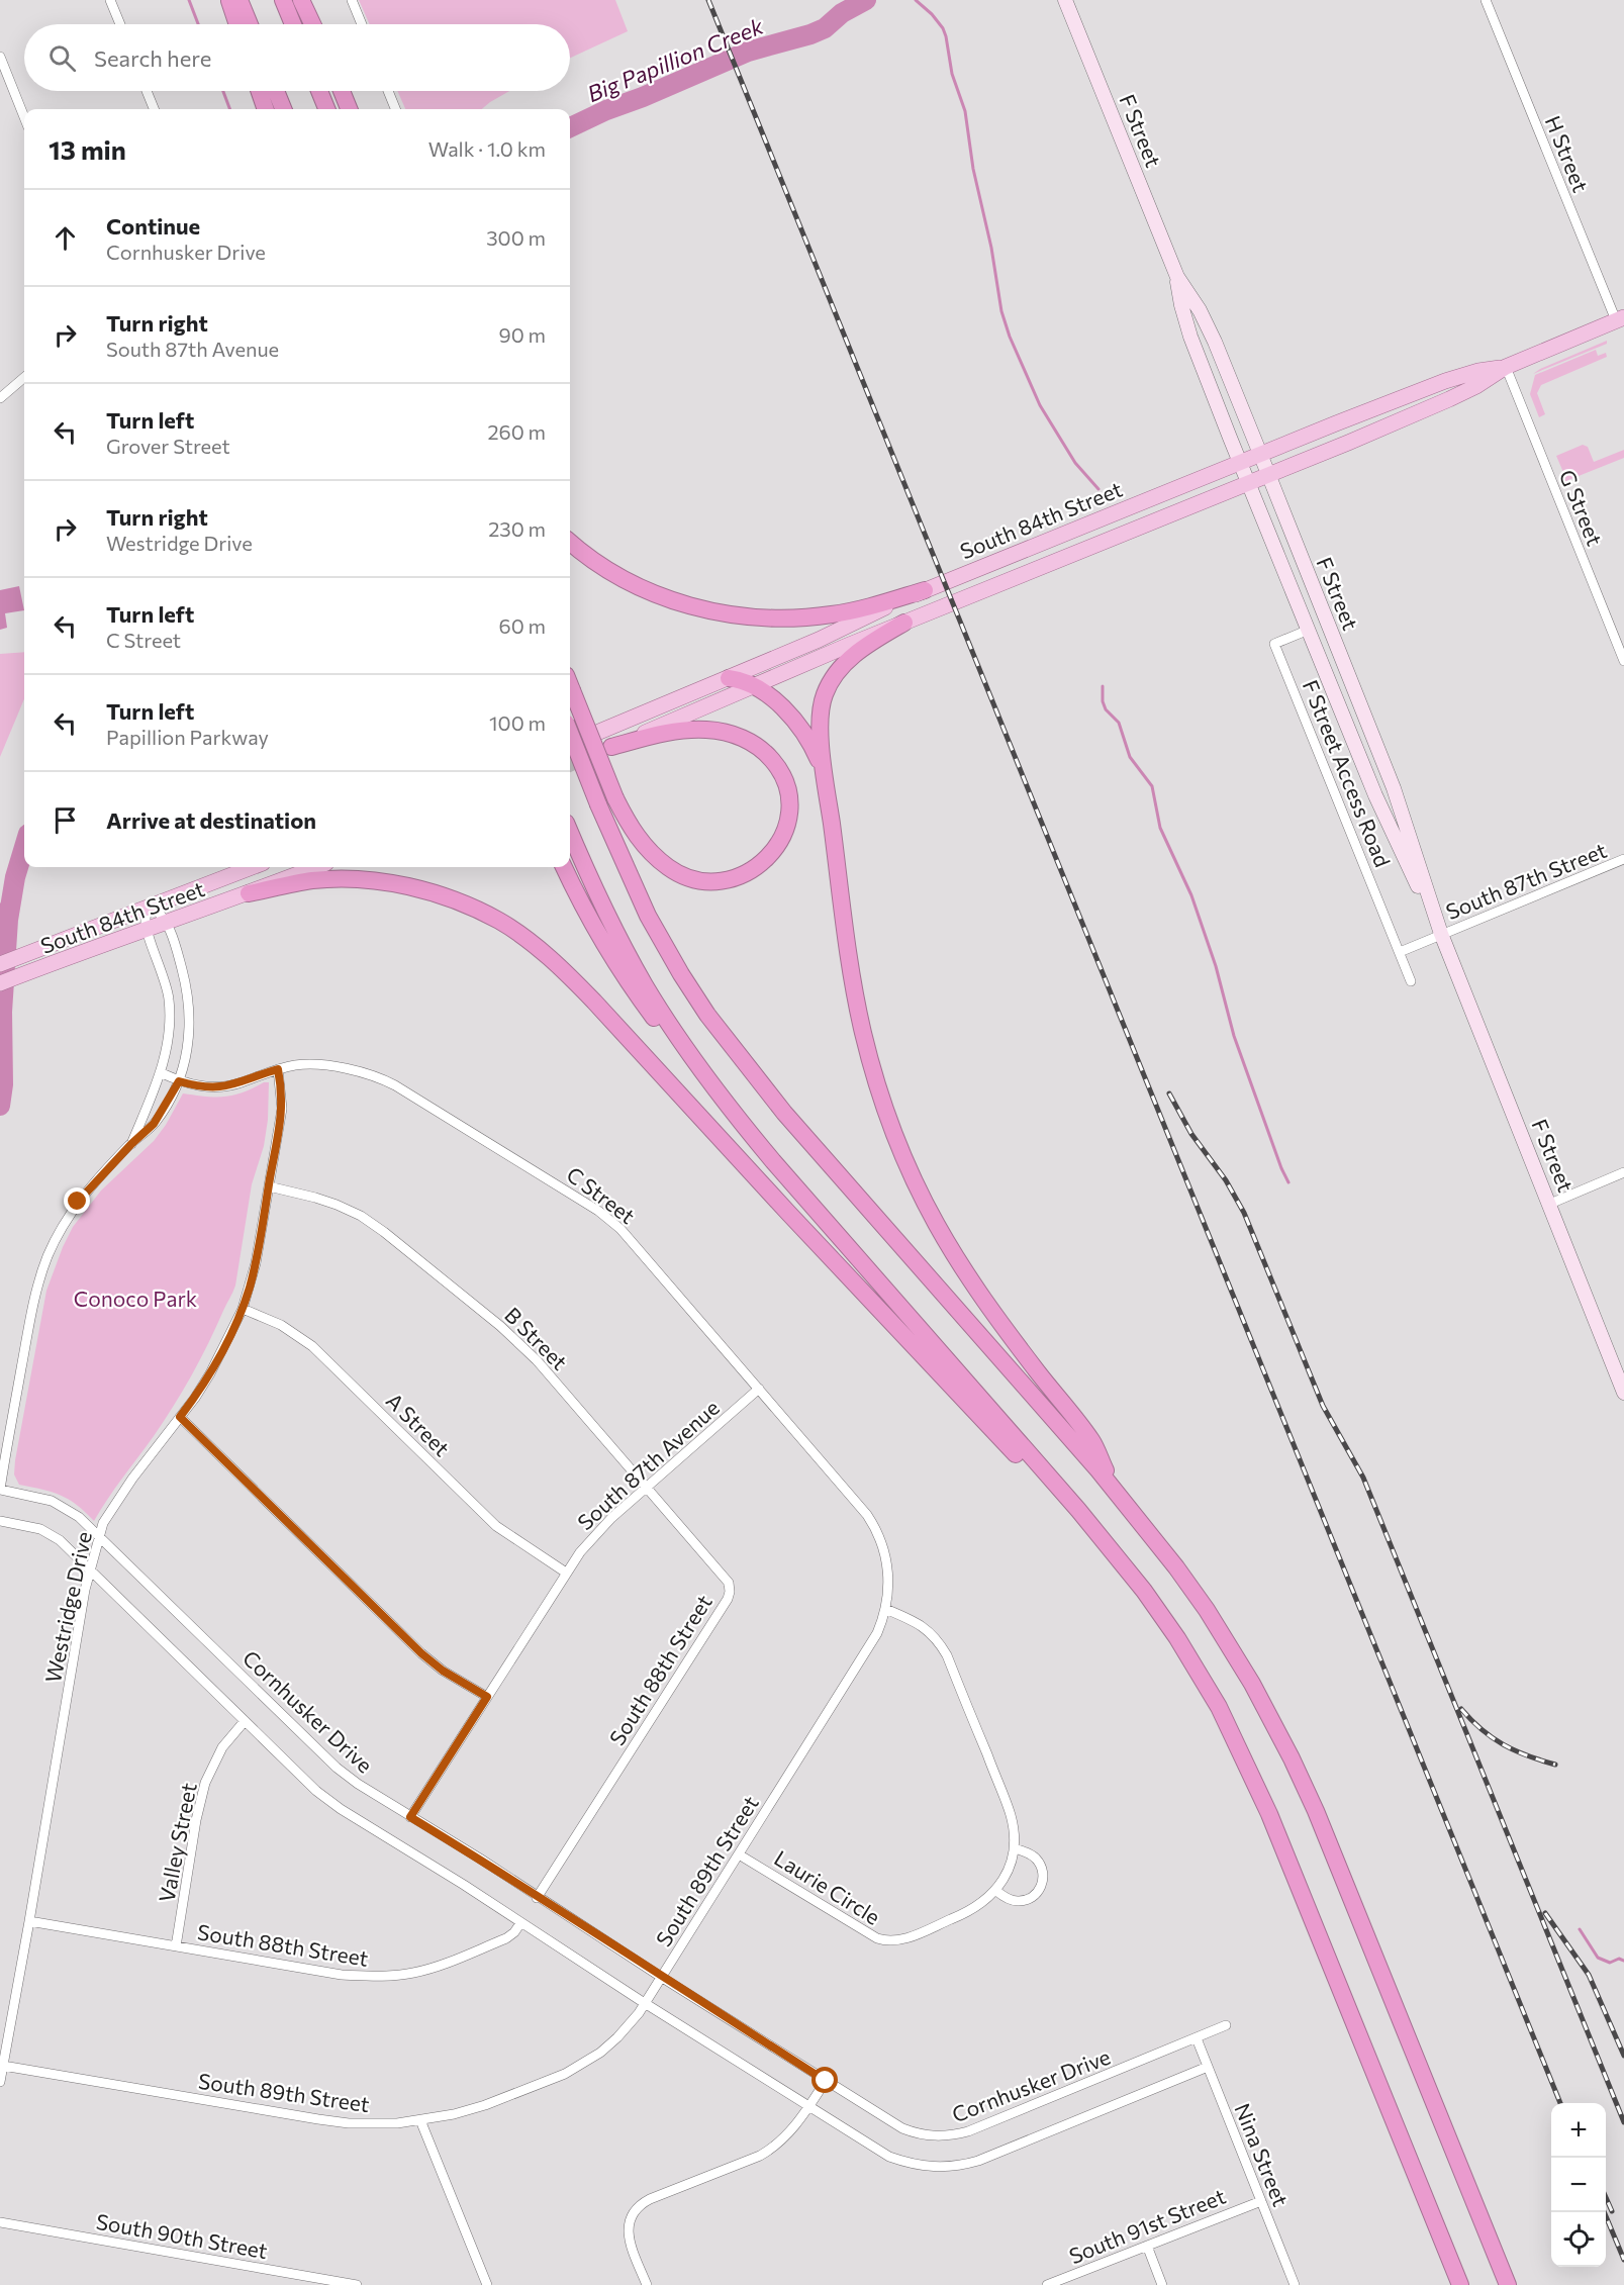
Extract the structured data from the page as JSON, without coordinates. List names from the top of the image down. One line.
{"streets":{"main road":["South 84th Street"],"street":["F Street","H Street","G Street","F Street Access Road","South 87th Street","C Street","B Street","A Street","South 87th Avenue","Westridge Drive","South 88th Street","Cornhusker Drive","Valley Street","South 89th Street","Laurie Circle","Nina Street","South 91st Street","South 90th Street"]},"crossings":[["F Street","South 84th Street"],["F Street","F Street Access Road"],["F Street","South 87th Street"],["H Street","South 84th Street"],["G Street","South 84th Street"],["C Street","South 87th Avenue"],["C Street","Westridge Drive"],["C Street","South 89th Street"],["C Street","Laurie Circle"],["B Street","South 87th Avenue"],["B Street","Westridge Drive"],["B Street","South 88th Street"],["A Street","South 87th Avenue"],["A Street","Westridge Drive"],["South 87th Avenue","Cornhusker Drive"],["Westridge Drive","South 88th Street"],["Westridge Drive","Cornhusker Drive"],["Westridge Drive","South 89th Street"],["South 88th Street","Cornhusker Drive"],["South 88th Street","Valley Street"],["Cornhusker Drive","South 89th Street"],["Cornhusker Drive","Nina Street"],["South 89th Street","Laurie Circle"],["Nina Street","South 91st Street"]],"water":["Big Papillion Creek"],"parks":["Conoco Park"],"page":{"search":"Search here","heading":["13 min","Walk · 1.0 km"],"list":[["Continue","Cornhusker Drive","300 m"],["Turn right","South 87th Avenue","90 m"],["Turn left","Grover Street","260 m"],["Turn right","Westridge Drive","230 m"],["Turn left","C Street","60 m"],["Turn left","Papillion Parkway","100 m"],"Arrive at destination"],"map_buttons":["+","−"]}}
